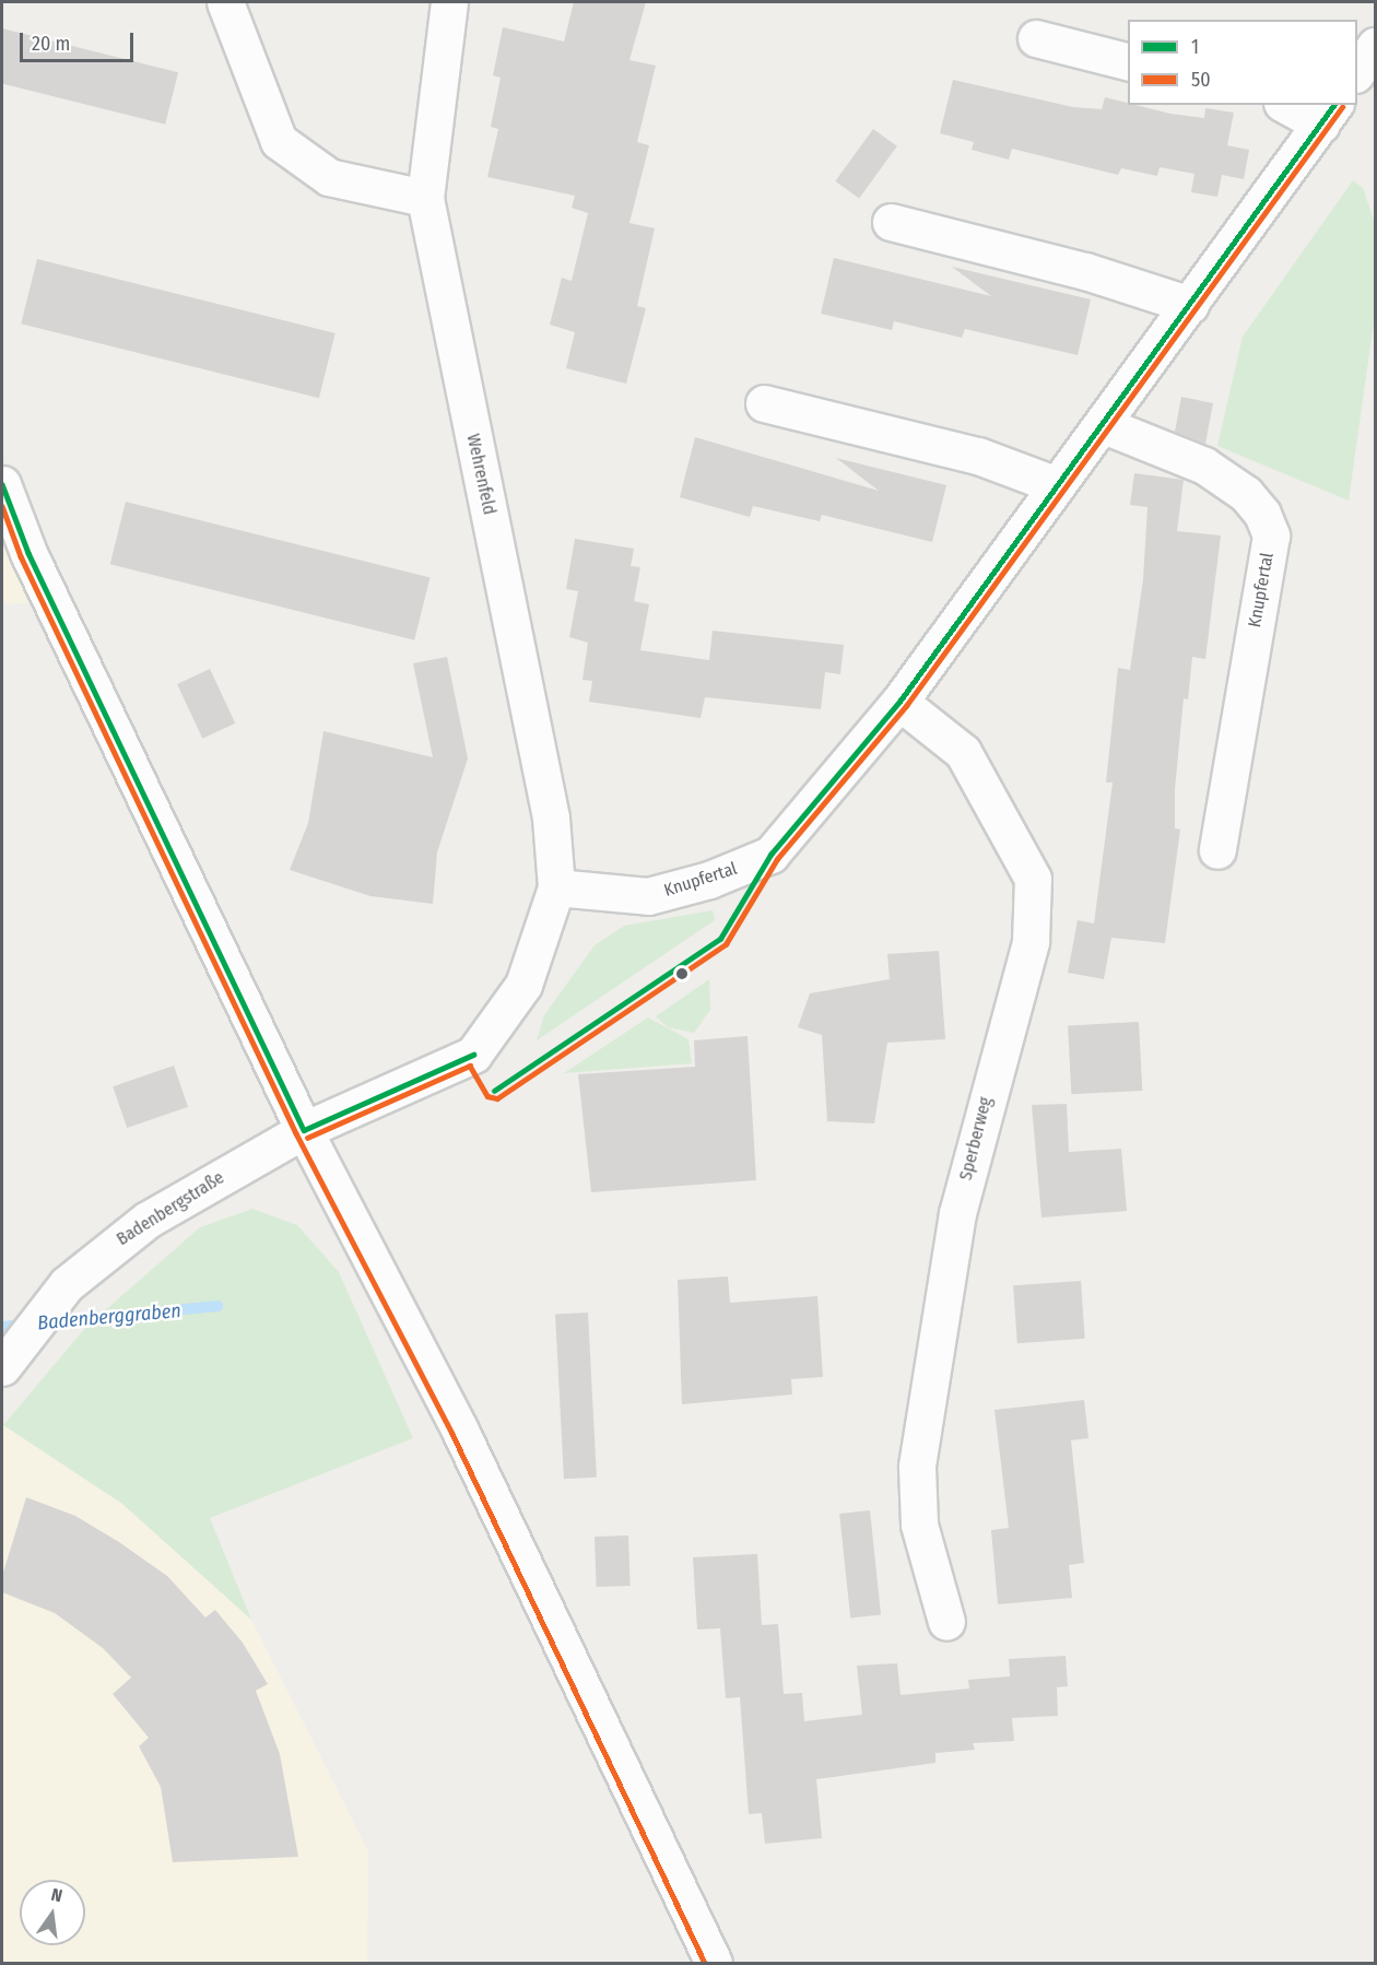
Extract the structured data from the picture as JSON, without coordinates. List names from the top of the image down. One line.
{"streets":{"street":["Wehrenfeld","Knupfertal","Sperberweg","Badenbergstraße"]},"crossings":[["Wehrenfeld","Knupfertal"],["Wehrenfeld","Badenbergstraße"],["Knupfertal","Sperberweg"]],"water":["Badenberggraben"],"lines":["transit line 1","transit line 50"],"legend":["1","50"],"scale_bar":"20 m","north":"top"}
